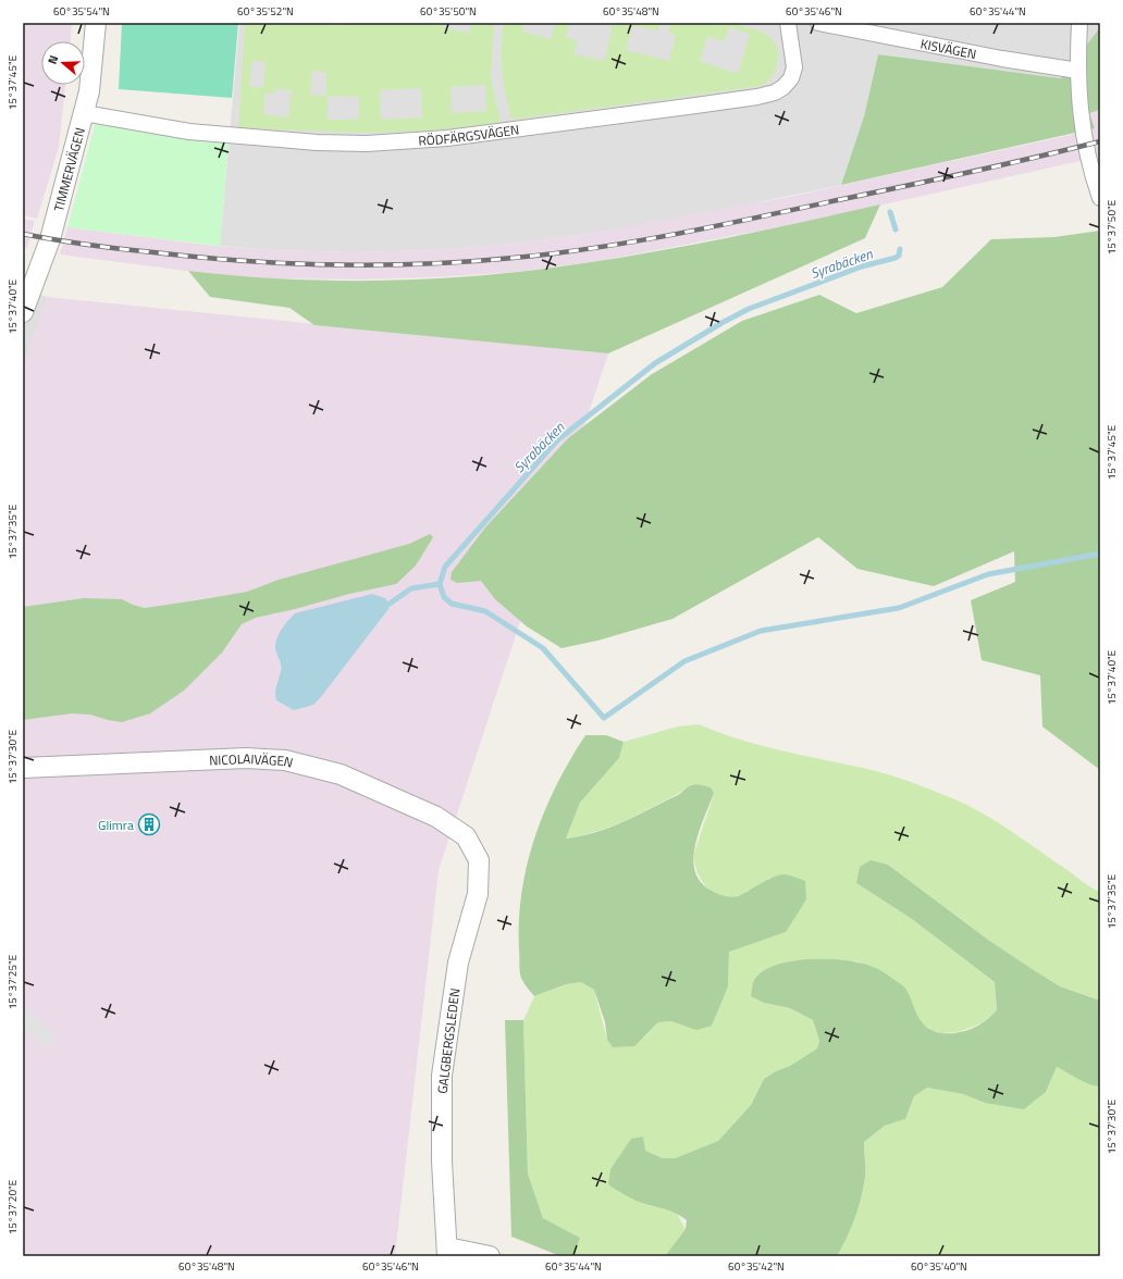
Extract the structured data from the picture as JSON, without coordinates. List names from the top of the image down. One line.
{"streets":{"street":["KISVÄGEN","RÖDFÄRGSVÄGEN","TIMMERVÄGEN","NICOLAIVÄGEN","GALGBERGSLEDEN"]},"crossings":[["RÖDFÄRGSVÄGEN","TIMMERVÄGEN"],["NICOLAIVÄGEN","GALGBERGSLEDEN"]],"water":["Syrabäcken"],"places":{"building":["Glimra"]},"north":"left","coordinates":["60°35'54\"N","60°35'52\"N","60°35'50\"N","60°35'48\"N","60°35'46\"N","60°35'44\"N","15°37'45\"E","15°37'50\"E","15°37'40\"E","15°37'35\"E","15°37'30\"E","15°37'25\"E","15°37'20\"E","60°35'42\"N","60°35'40\"N"]}
